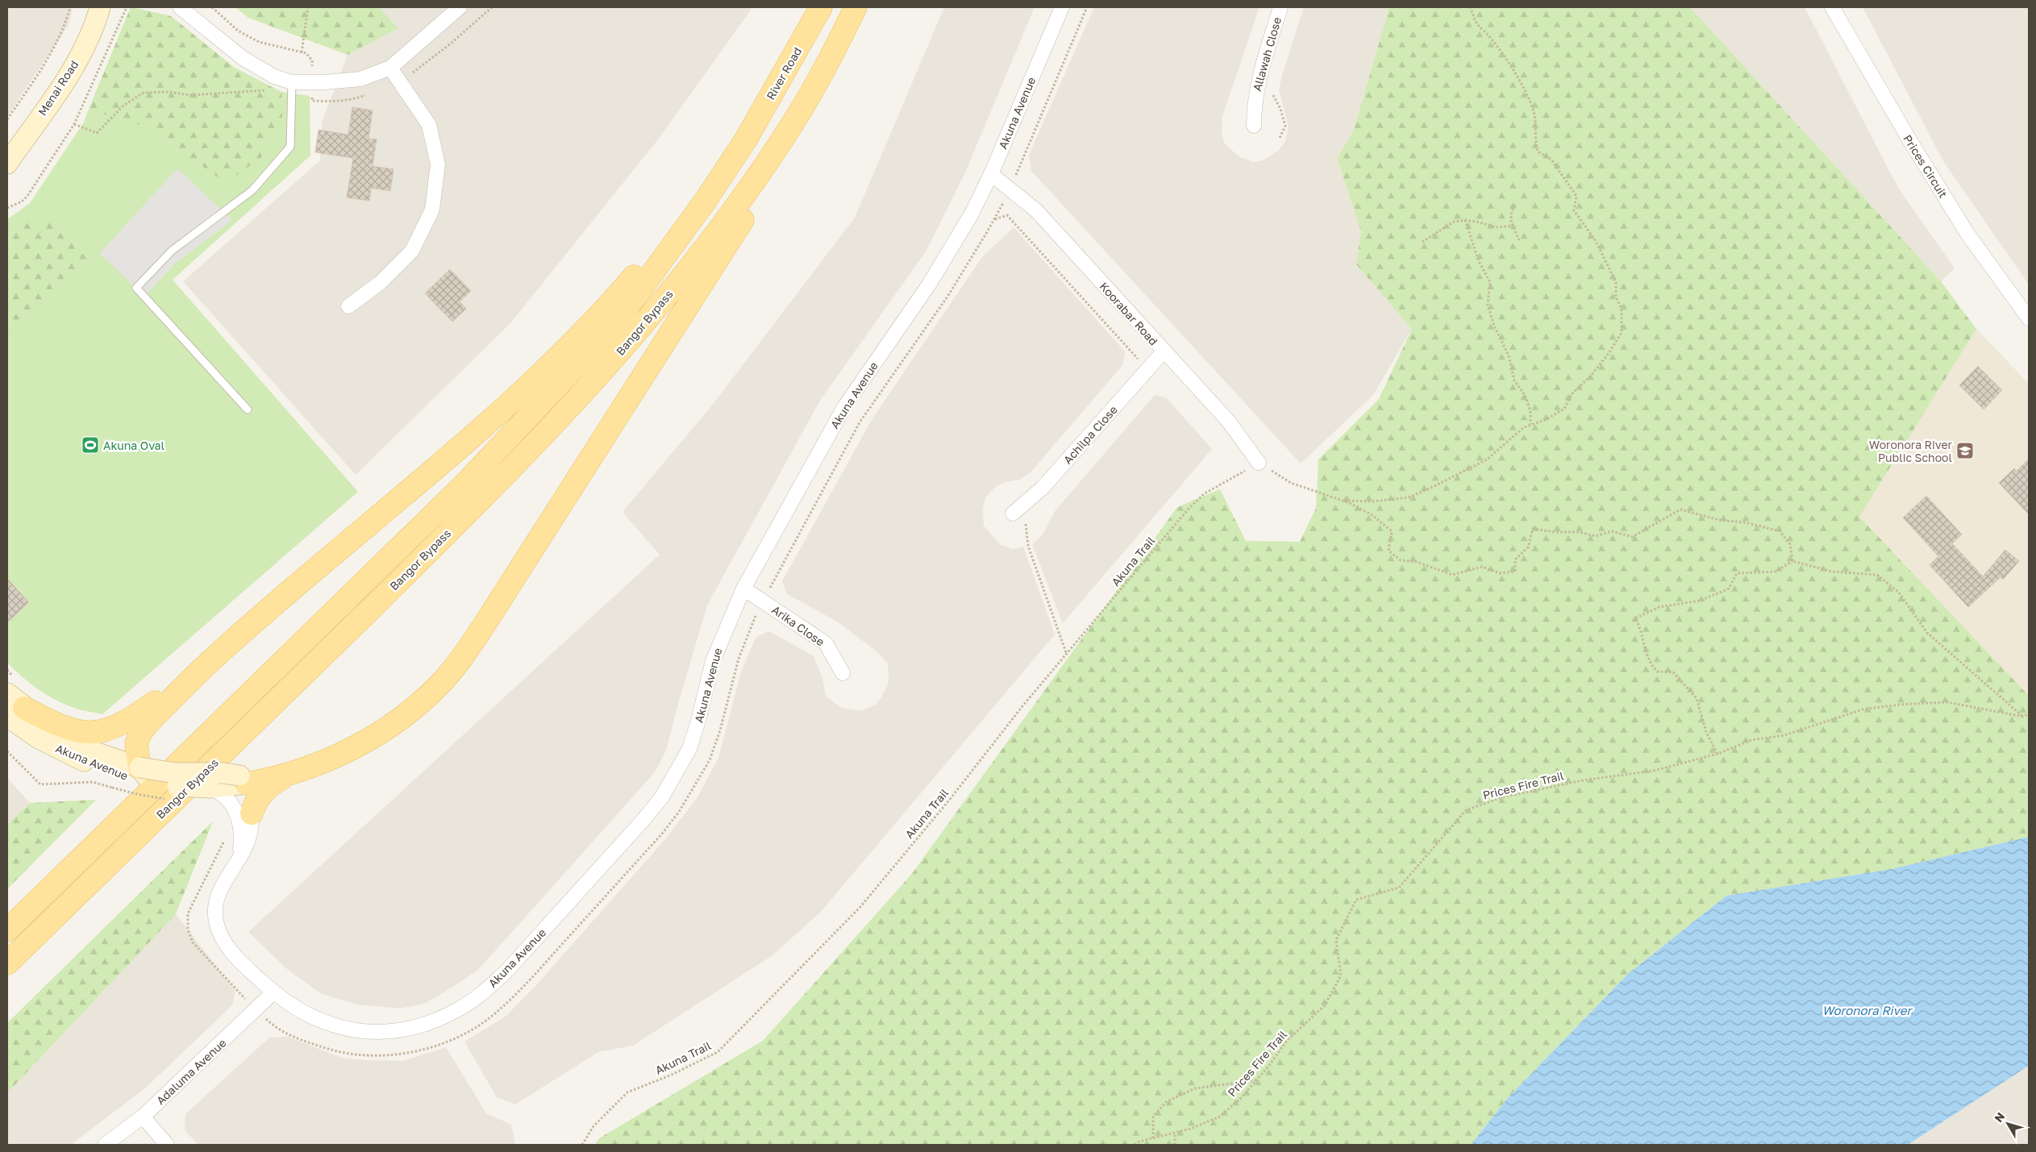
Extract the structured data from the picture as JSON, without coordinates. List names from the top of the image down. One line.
{"streets":{"main road":["River Road","Menai Road","Akuna Avenue","Bangor Bypass"],"street":["Allawah Close","Prices Circuit","Koorabar Road","Achilpa Close","Arika Close","Adaluma Avenue"],"path":["Akuna Trail","Prices Fire Trail"]},"crossings":[["River Road","Bangor Bypass"],["Akuna Avenue","Koorabar Road"],["Akuna Avenue","Arika Close"],["Akuna Avenue","Adaluma Avenue"],["Koorabar Road","Achilpa Close"],["Koorabar Road","Akuna Trail"]],"water":["Woronora River"],"places":{"sports":["Akuna Oval"],"school or university":["Woronora River Public School"]},"north":"top left"}
